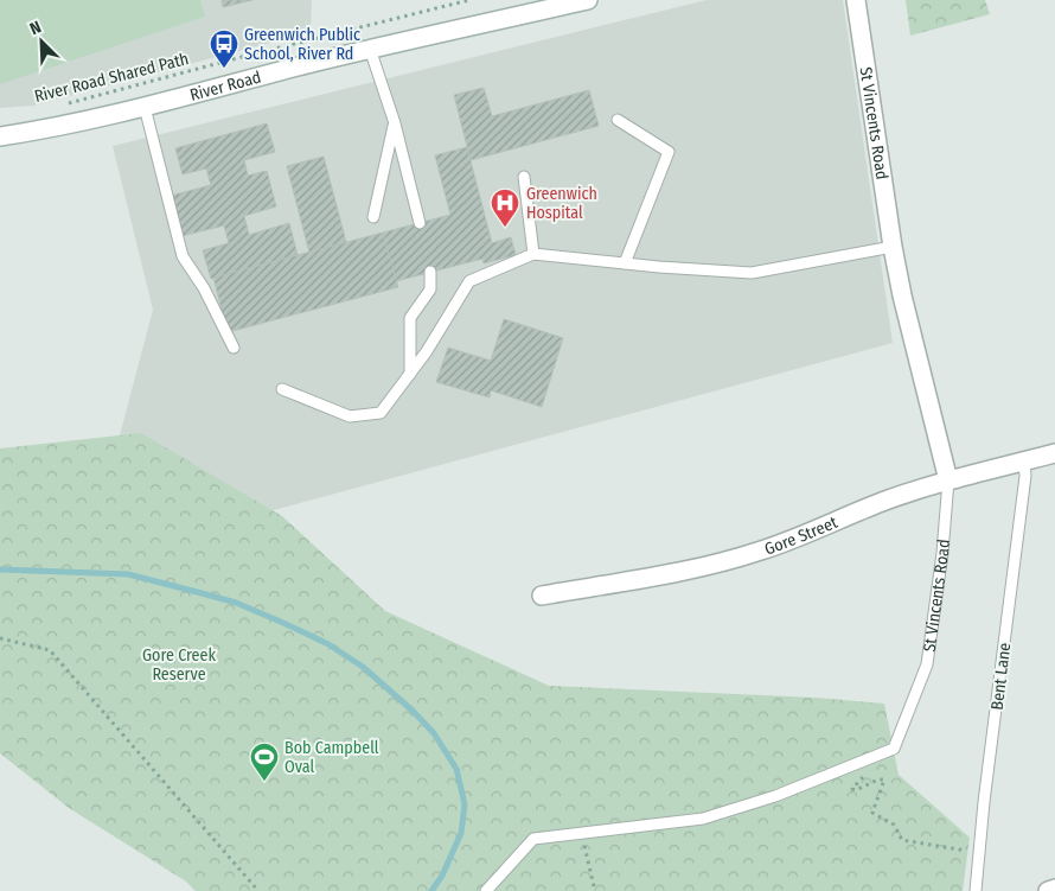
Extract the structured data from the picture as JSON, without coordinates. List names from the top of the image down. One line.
{"streets":{"street":["River Road","St Vincents Road","Gore Street"],"lane":["Bent Lane"],"path":["River Road Shared Path"]},"crossings":[["St Vincents Road","Gore Street"],["Gore Street","Bent Lane"]],"parks":["Gore Creek Reserve"],"places":{"bus stop":["Greenwich Public School, River Rd"],"hospital":["Greenwich Hospital"],"sports":["Bob Campbell Oval"]},"north":"top left"}
